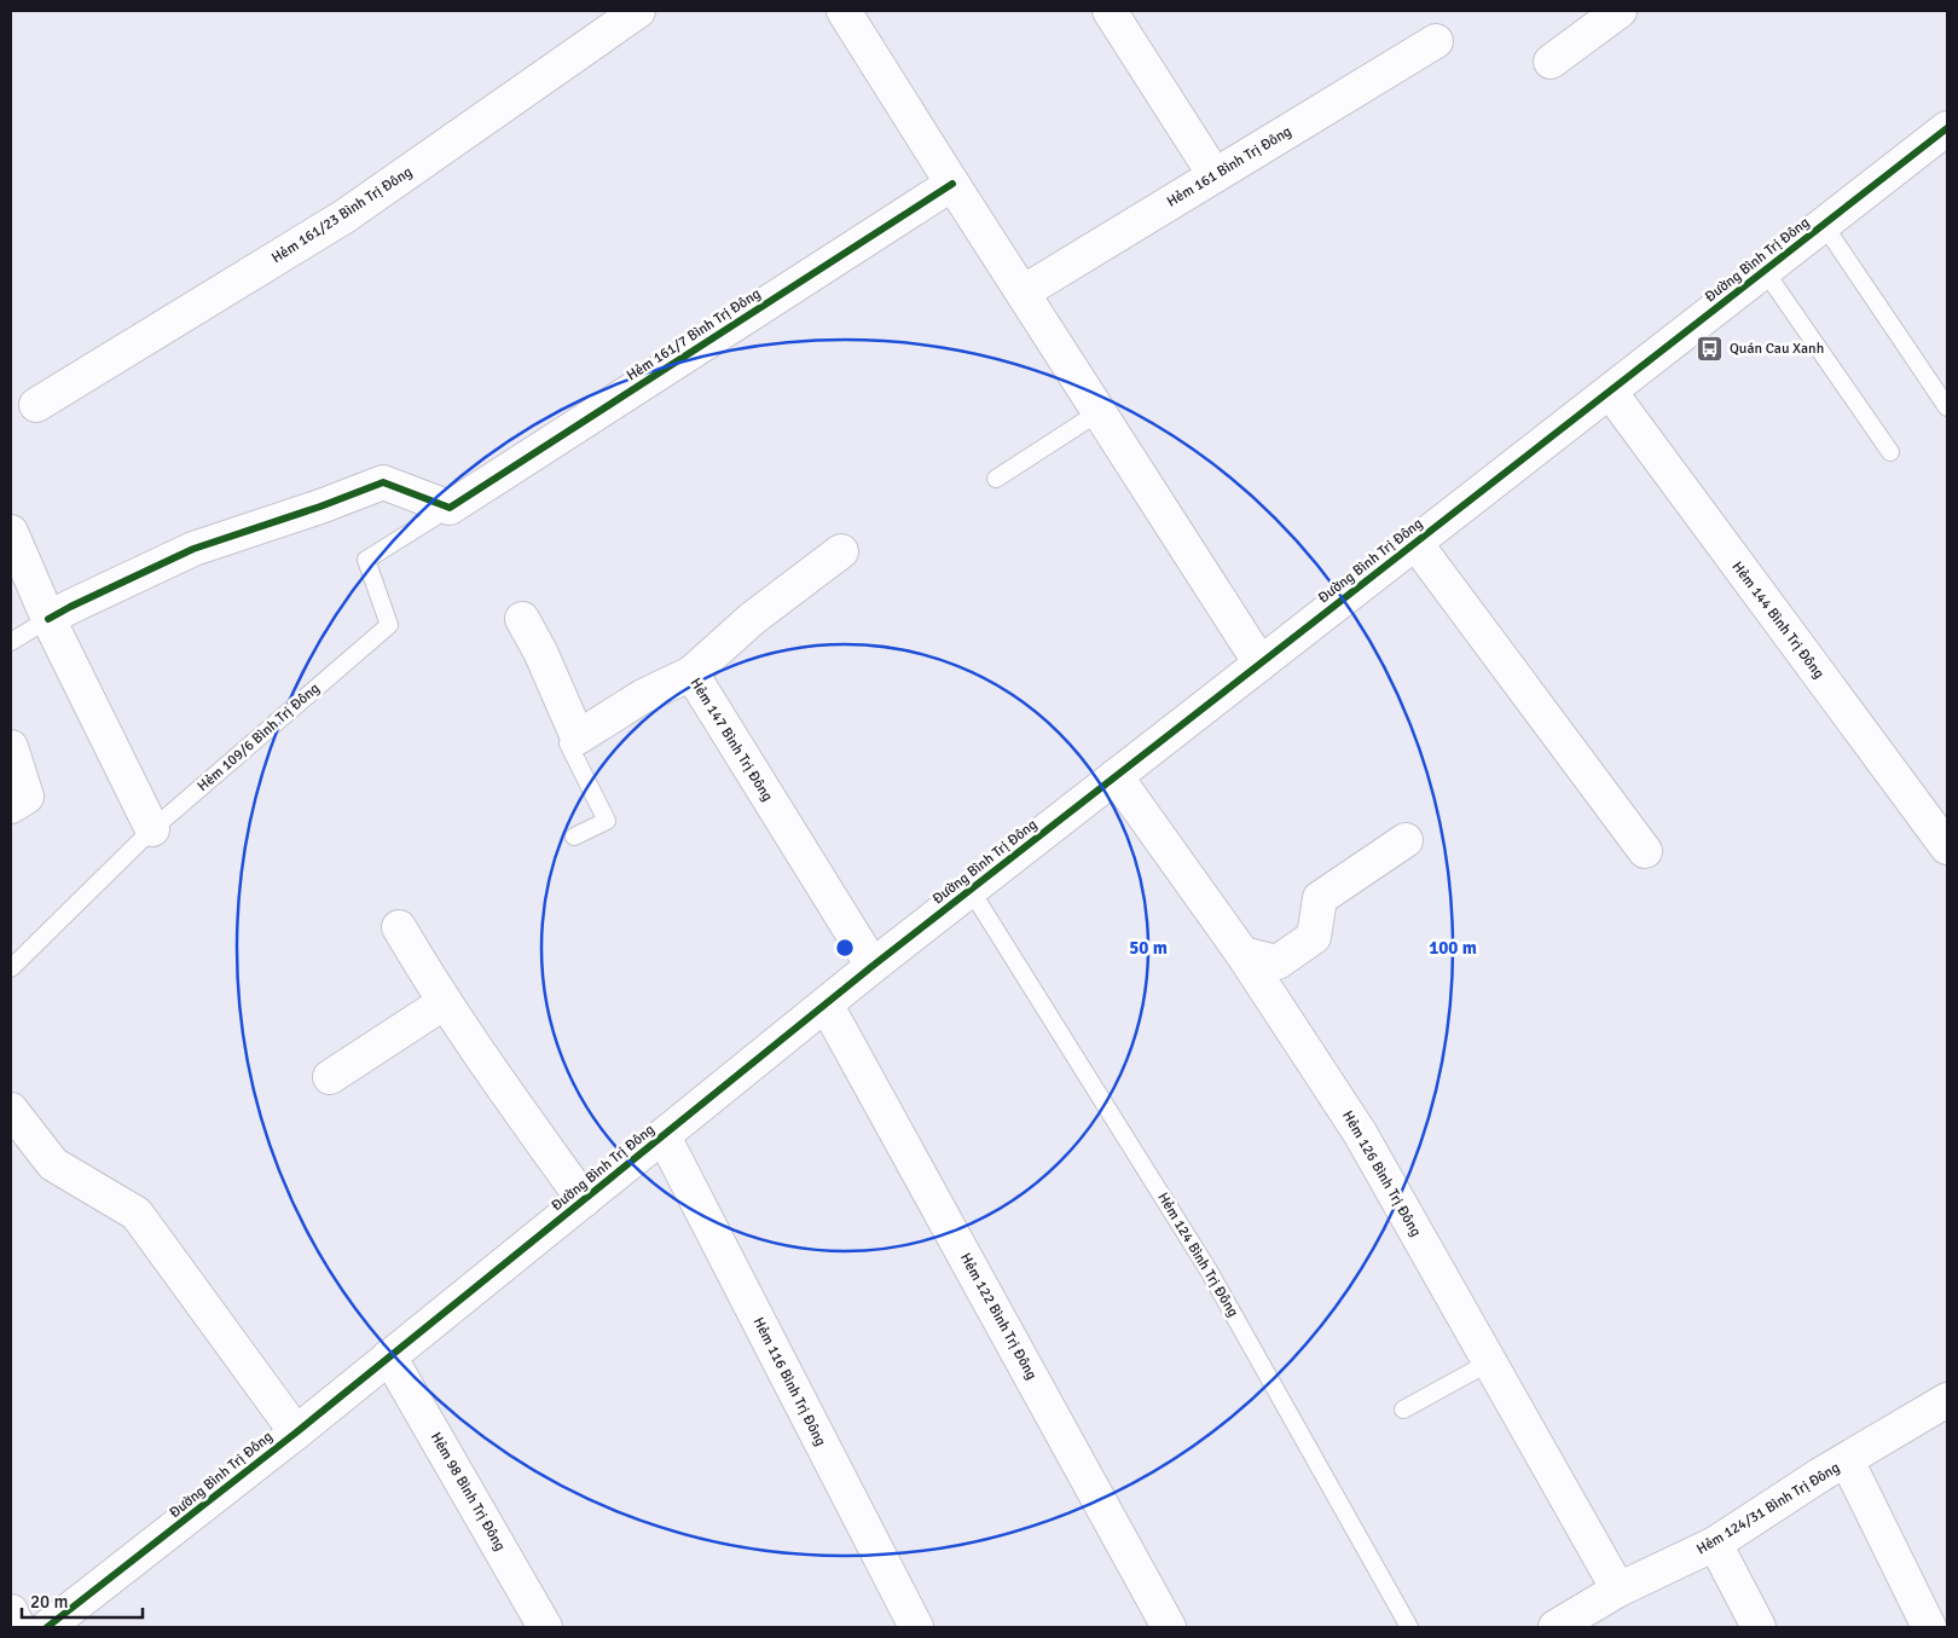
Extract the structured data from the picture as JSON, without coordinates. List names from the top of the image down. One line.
{"streets":{"street":["Hẻm 161 Bình Trị Đông","Hẻm 161/23 Bình Trị Đông","Đường Bình Trị Đông","Hẻm 161/7 Bình Trị Đông","Hẻm 144 Bình Trị Đông","Hẻm 147 Bình Trị Đông","Hẻm 126 Bình Trị Đông","Hẻm 122 Bình Trị Đông","Hẻm 116 Bình Trị Đông","Hẻm 98 Bình Trị Đông","Hẻm 124/31 Bình Trị Đông"],"lane":["Hẻm 109/6 Bình Trị Đông","Hẻm 124 Bình Trị Đông"]},"crossings":[["Đường Bình Trị Đông","Hẻm 144 Bình Trị Đông"],["Đường Bình Trị Đông","Hẻm 147 Bình Trị Đông"],["Đường Bình Trị Đông","Hẻm 126 Bình Trị Đông"],["Đường Bình Trị Đông","Hẻm 124 Bình Trị Đông"],["Đường Bình Trị Đông","Hẻm 122 Bình Trị Đông"],["Đường Bình Trị Đông","Hẻm 116 Bình Trị Đông"],["Đường Bình Trị Đông","Hẻm 98 Bình Trị Đông"],["Hẻm 161/7 Bình Trị Đông","Hẻm 109/6 Bình Trị Đông"],["Hẻm 126 Bình Trị Đông","Hẻm 124/31 Bình Trị Đông"]],"places":{"bus stop":["Quán Cau Xanh"]},"scale_bar":"20 m","rings":["50 m","100 m"]}
